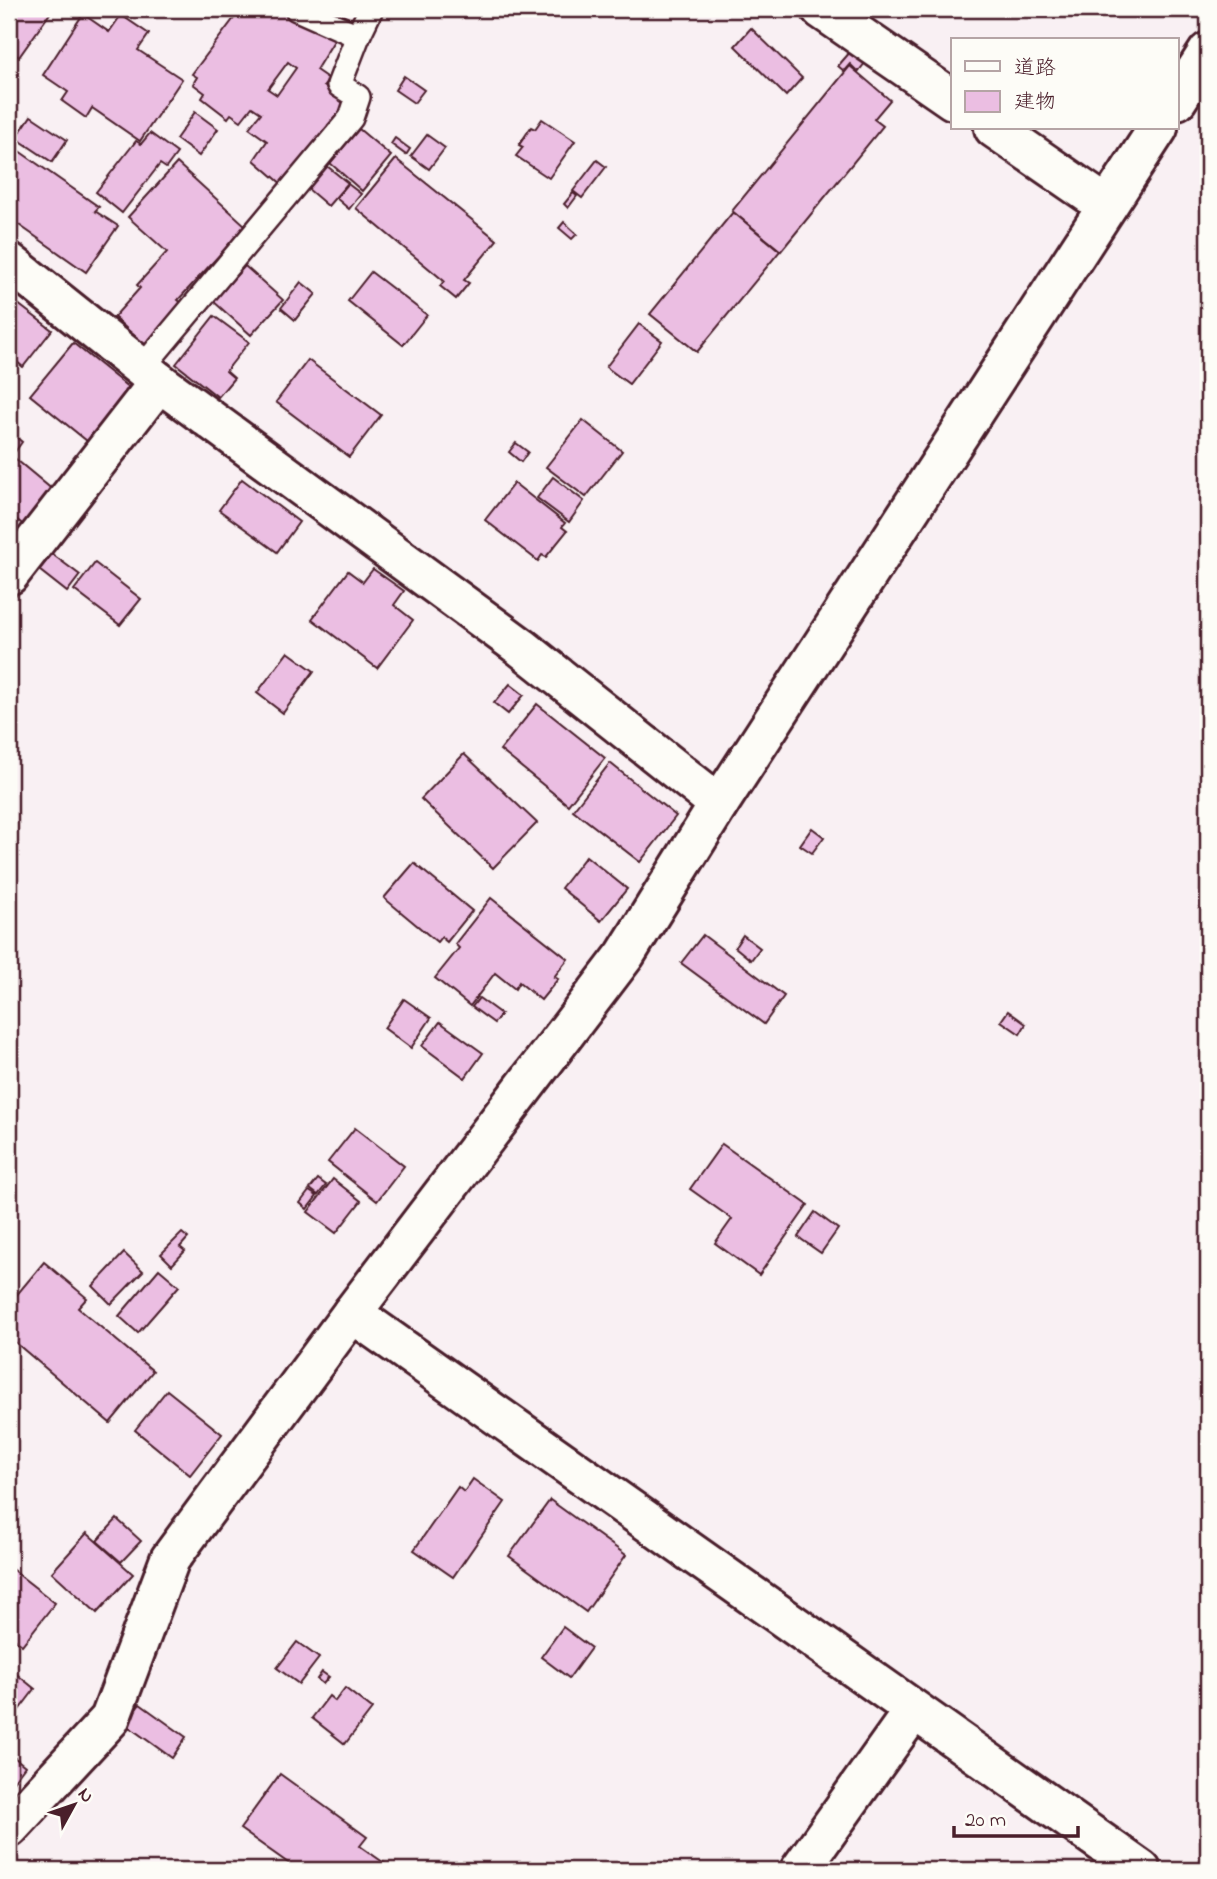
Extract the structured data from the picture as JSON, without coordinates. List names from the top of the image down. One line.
{"legend":["道路","建物"],"scale_bar":"20 m","north":"top right"}
